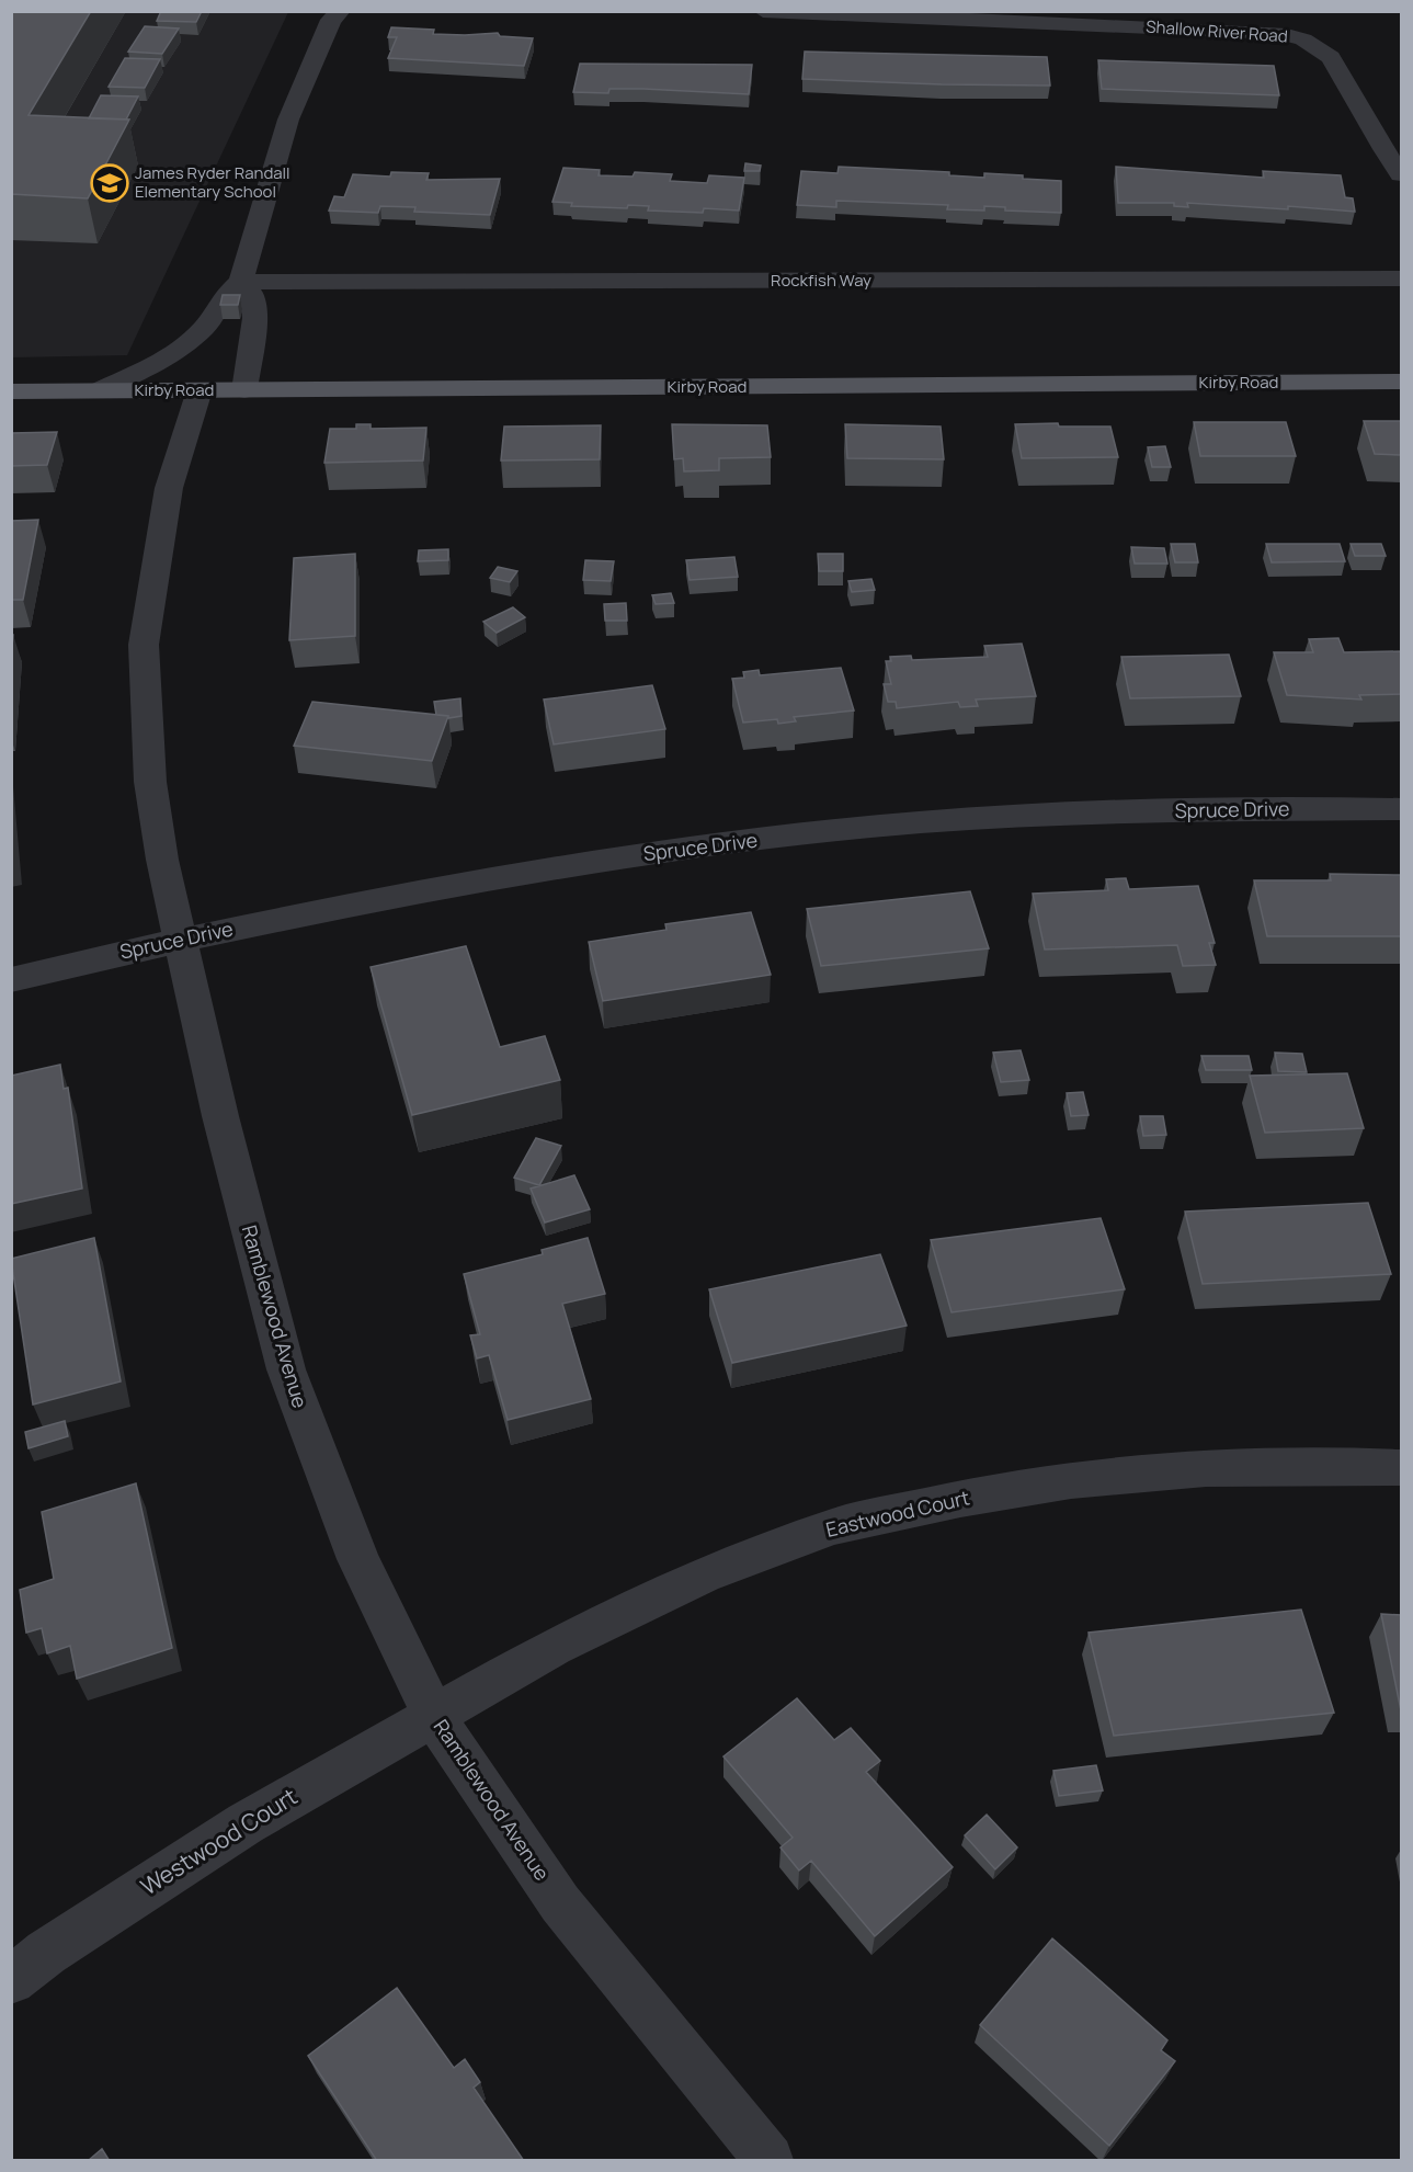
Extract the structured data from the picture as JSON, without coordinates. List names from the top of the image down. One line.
{"streets":{"main road":["Kirby Road"],"street":["Shallow River Road","Rockfish Way","Spruce Drive","Ramblewood Avenue","Eastwood Court","Westwood Court"]},"crossings":[["Kirby Road","Ramblewood Avenue"],["Spruce Drive","Ramblewood Avenue"],["Ramblewood Avenue","Eastwood Court"],["Ramblewood Avenue","Westwood Court"],["Eastwood Court","Westwood Court"]],"places":{"school or university":["James Ryder Randall Elementary School"]}}
